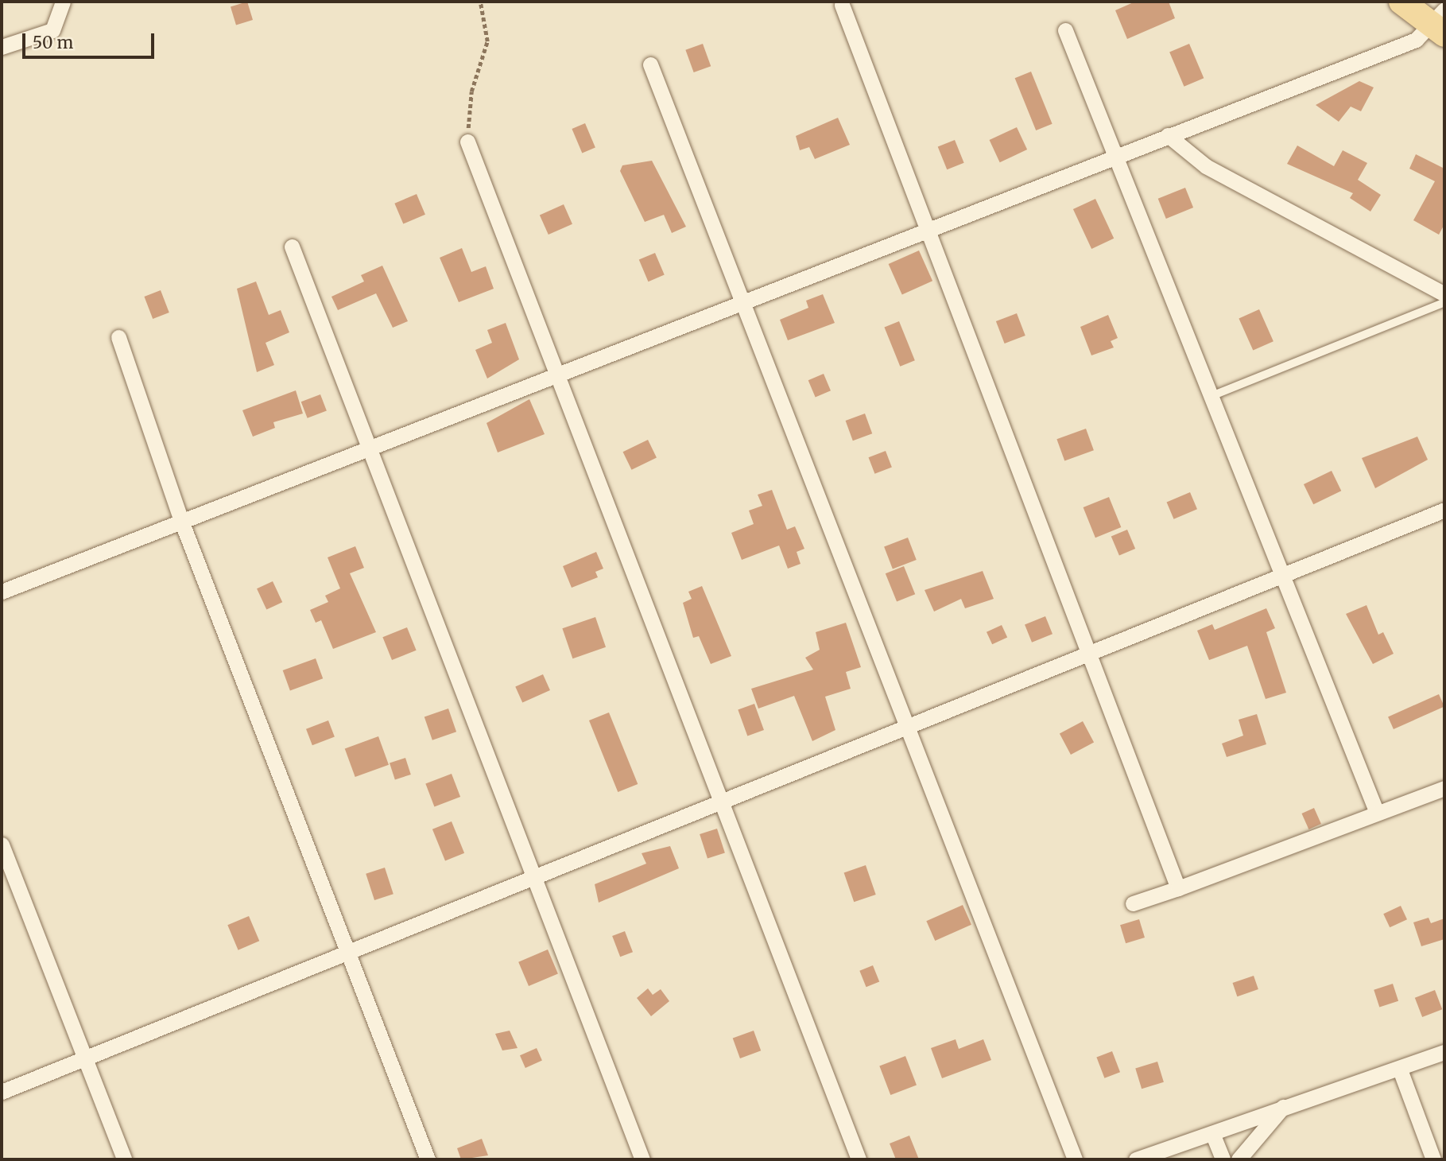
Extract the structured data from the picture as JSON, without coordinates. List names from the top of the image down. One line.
{"scale_bar":"50 m"}
